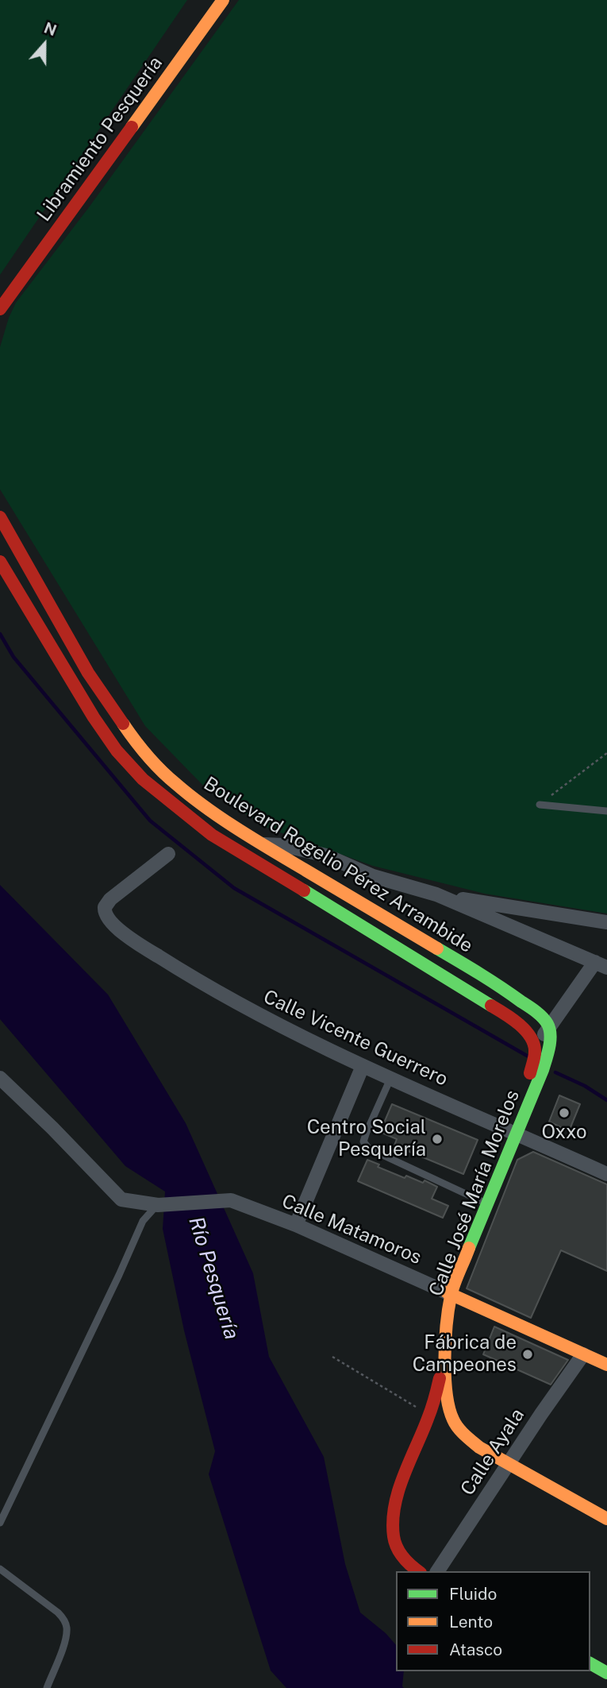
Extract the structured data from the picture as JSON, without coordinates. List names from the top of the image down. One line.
{"streets":{"main road":["Libramiento Pesquería","Boulevard Rogelio Pérez Arrambide","Calle José María Morelos","Calle Matamoros"],"street":["Calle Vicente Guerrero","Calle Ayala"]},"crossings":[["Boulevard Rogelio Pérez Arrambide","Calle José María Morelos"],["Calle Vicente Guerrero","Calle José María Morelos"],["Calle José María Morelos","Calle Matamoros"],["Calle José María Morelos","Calle Ayala"],["Calle Matamoros","Calle Ayala"]],"water":["Río Pesquería"],"places":["Oxxo","Centro Social Pesquería","Fábrica de Campeones"],"legend":["Fluido","Lento","Atasco"],"north":"top"}
